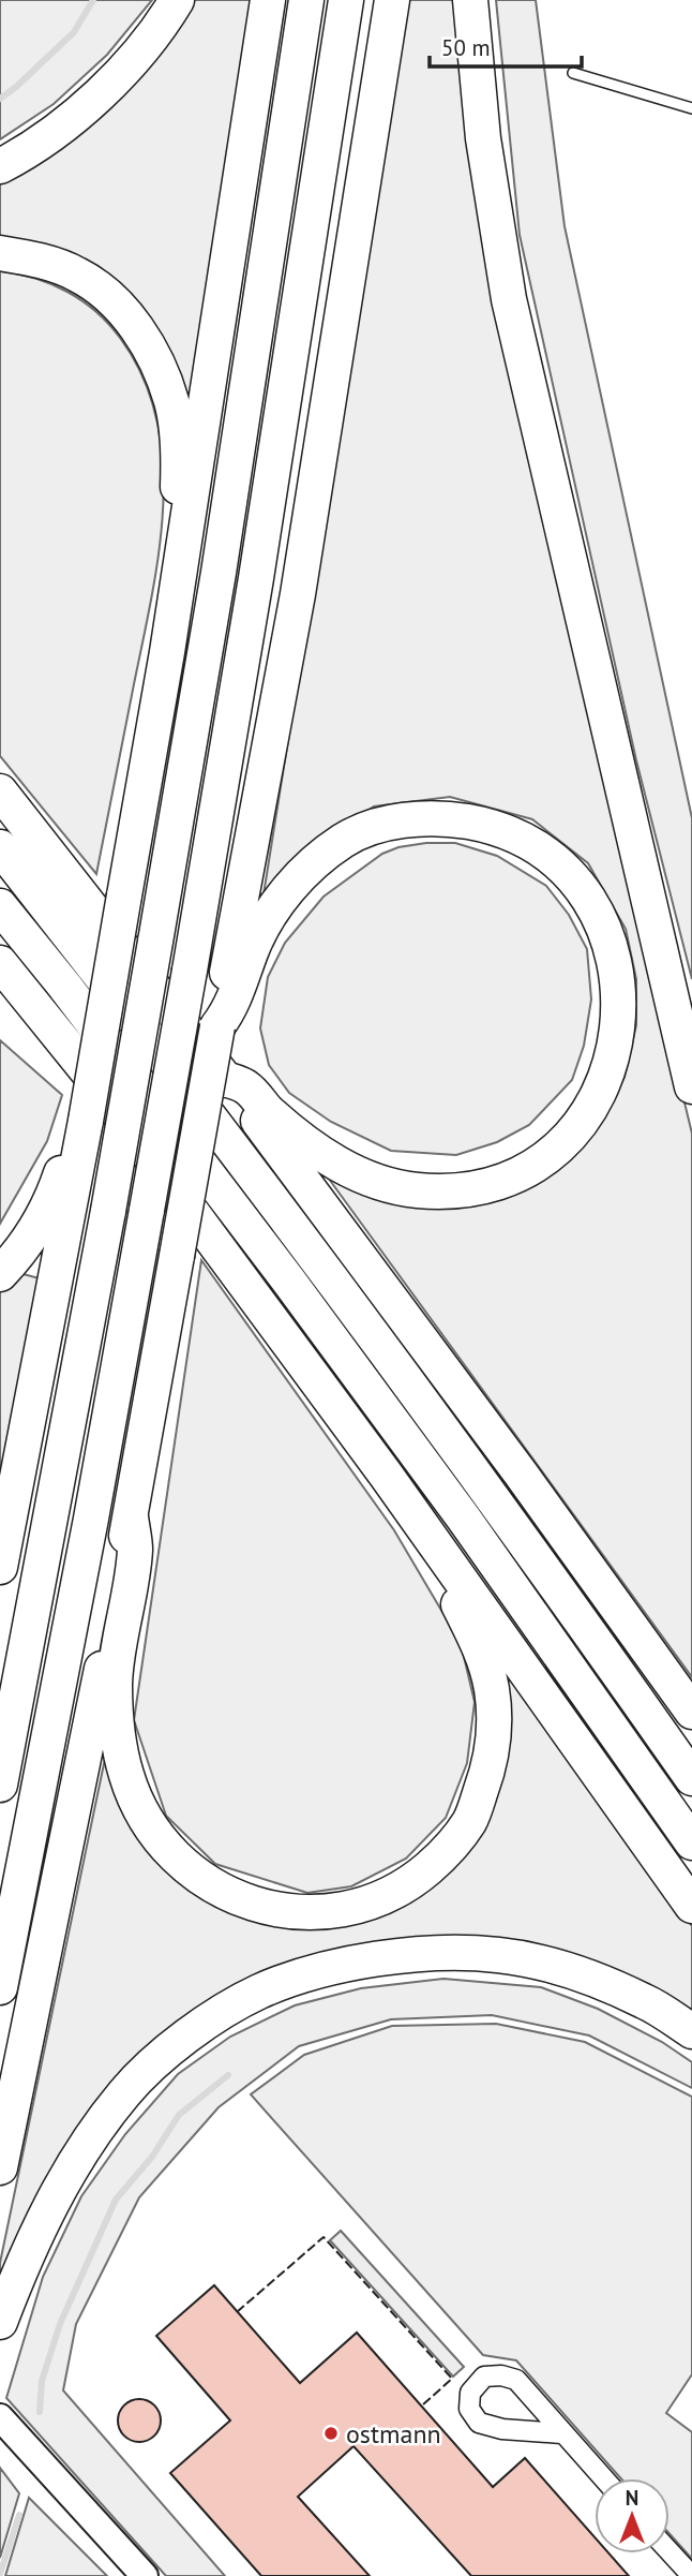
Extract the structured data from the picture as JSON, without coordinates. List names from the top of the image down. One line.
{"places":["ostmann"],"scale_bar":"50 m","north":"top"}
